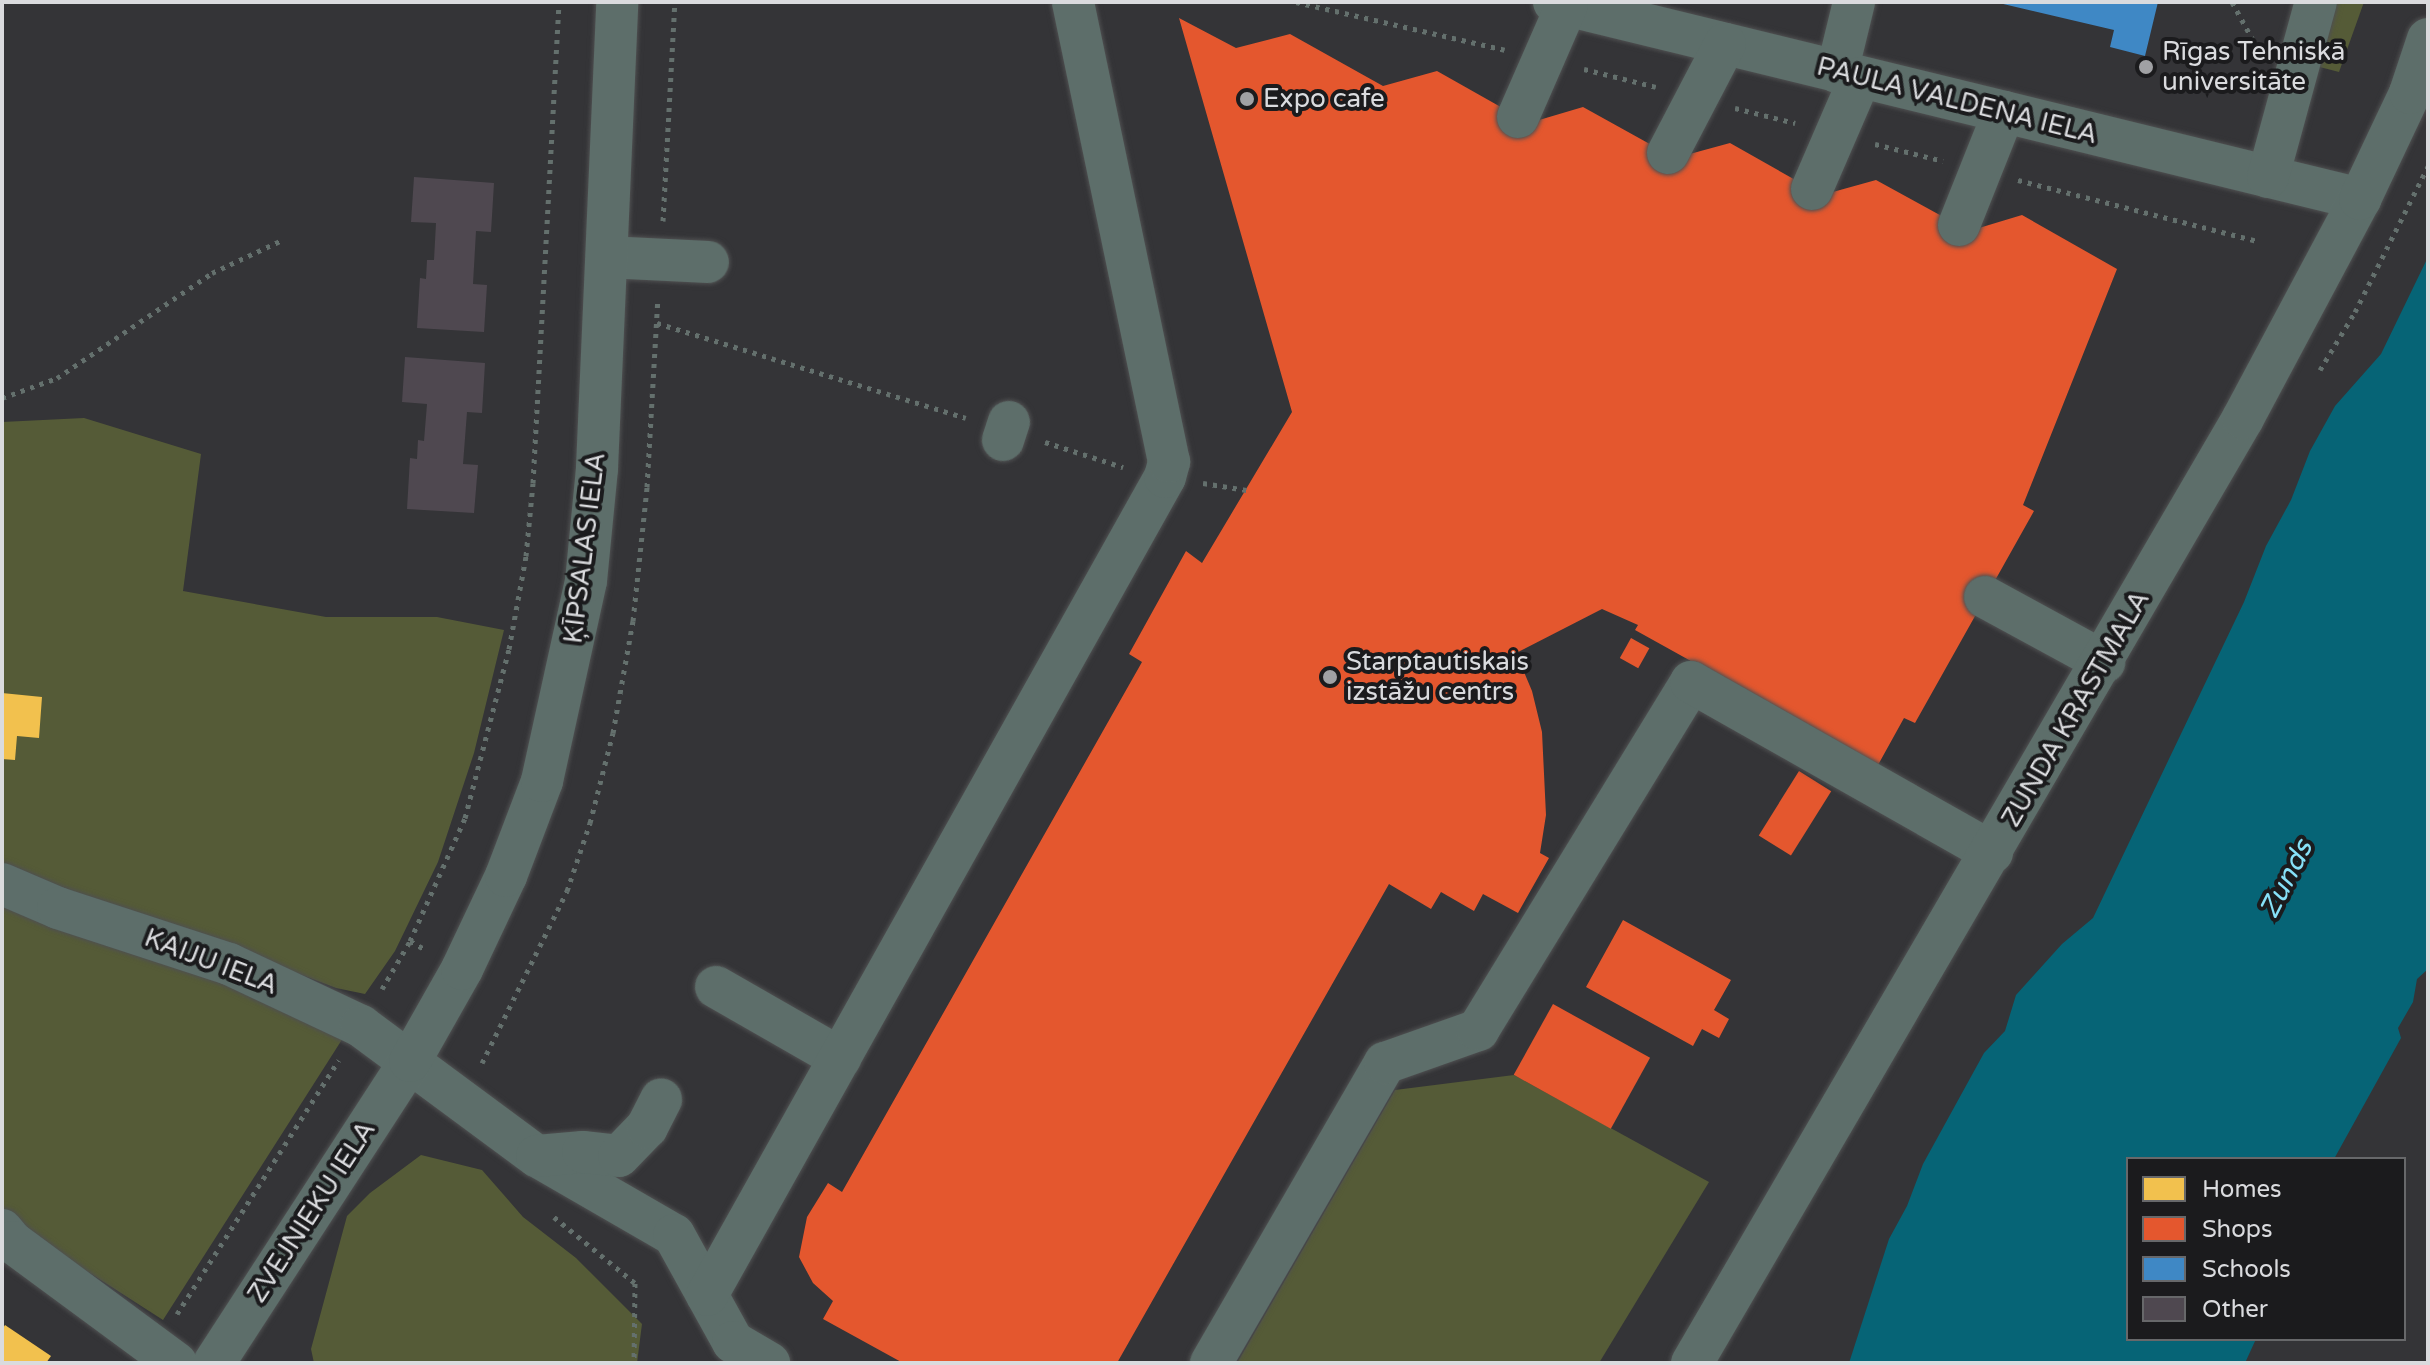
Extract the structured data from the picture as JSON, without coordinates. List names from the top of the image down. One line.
{"streets":{"street":["PAULA VALDENA IELA","ĶĪPSALAS IELA","ZUNDA KRASTMALA","KAIJU IELA","ZVEJNIEKU IELA"]},"crossings":[["PAULA VALDENA IELA","ZUNDA KRASTMALA"],["ĶĪPSALAS IELA","KAIJU IELA"],["ĶĪPSALAS IELA","ZVEJNIEKU IELA"],["KAIJU IELA","ZVEJNIEKU IELA"]],"water":["Zunds"],"places":["Rīgas Tehniskā universitāte","Expo cafe","Starptautiskais izstāžu centrs"],"legend":["Homes","Shops","Schools","Other"]}
